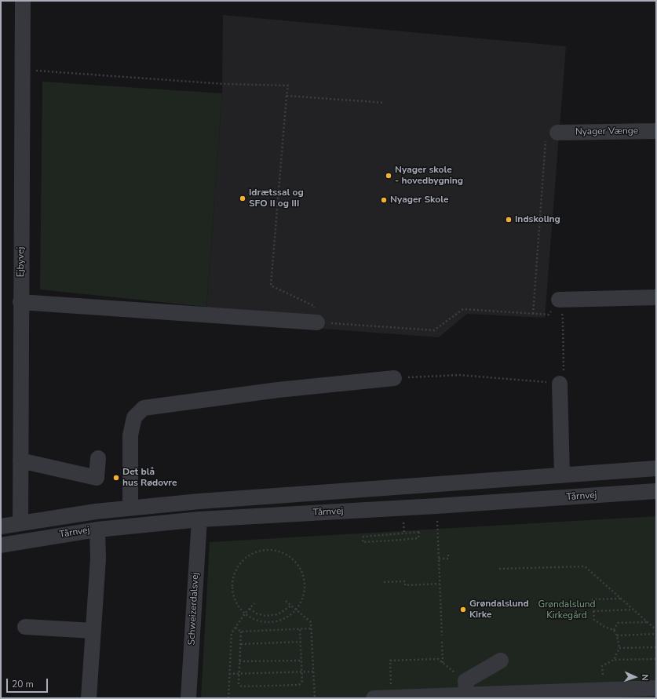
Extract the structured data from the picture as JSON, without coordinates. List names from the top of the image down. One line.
{"streets":{"street":["Nyager Vænge","Ejbyvej","Tårnvej","Schweizerdalsvej"]},"crossings":[["Ejbyvej","Tårnvej"],["Tårnvej","Schweizerdalsvej"]],"parks":["Grøndalslund Kirkegård"],"places":["Nyager skole - hovedbygning","Idrætssal og SFO II og III","Nyager Skole","Indskoling","Det blå hus Rødovre","Grøndalslund Kirke"],"scale_bar":"20 m","north":"right"}
